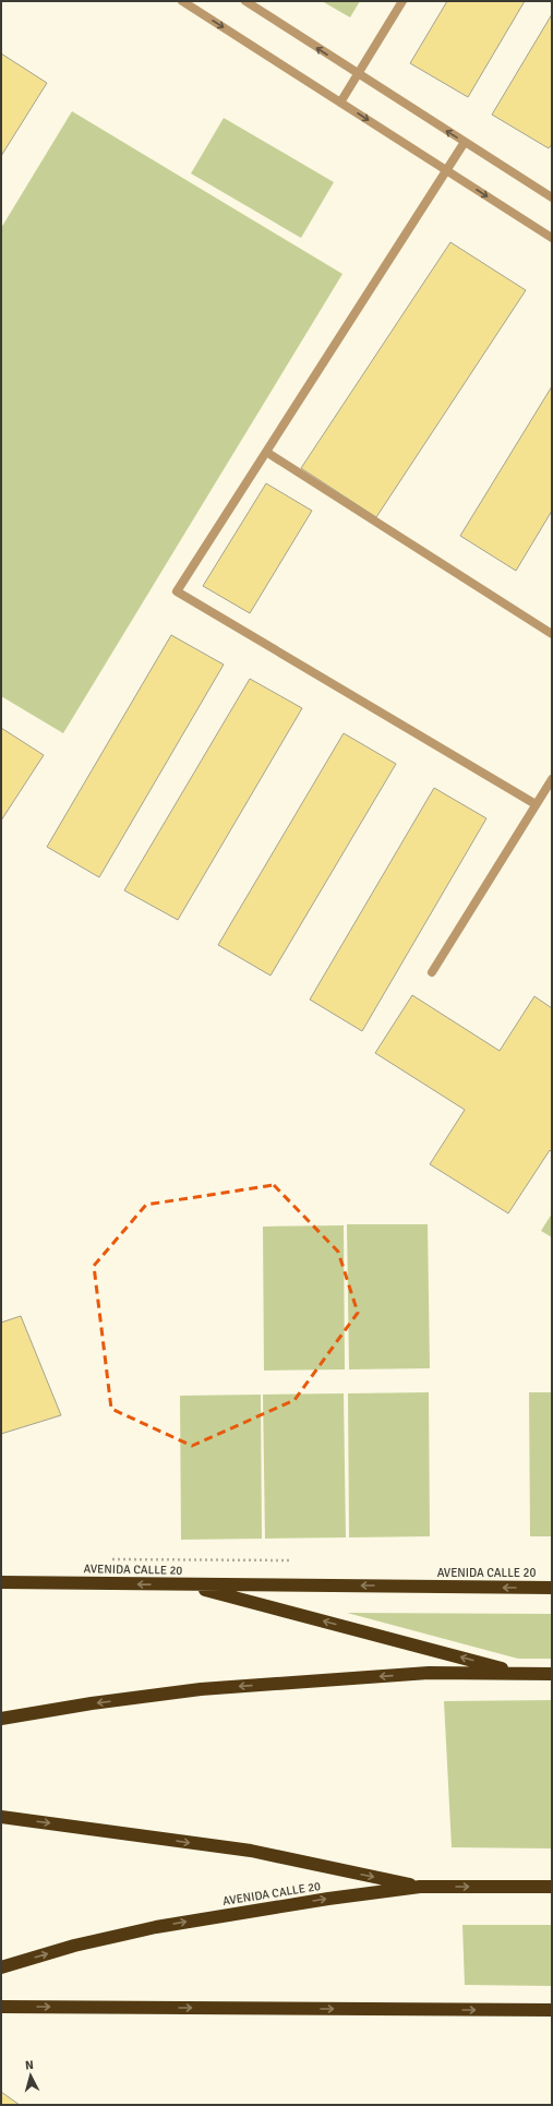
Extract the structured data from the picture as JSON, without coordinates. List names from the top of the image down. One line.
{"streets":{"highway":["AVENIDA CALLE 20"]},"north":"top"}
